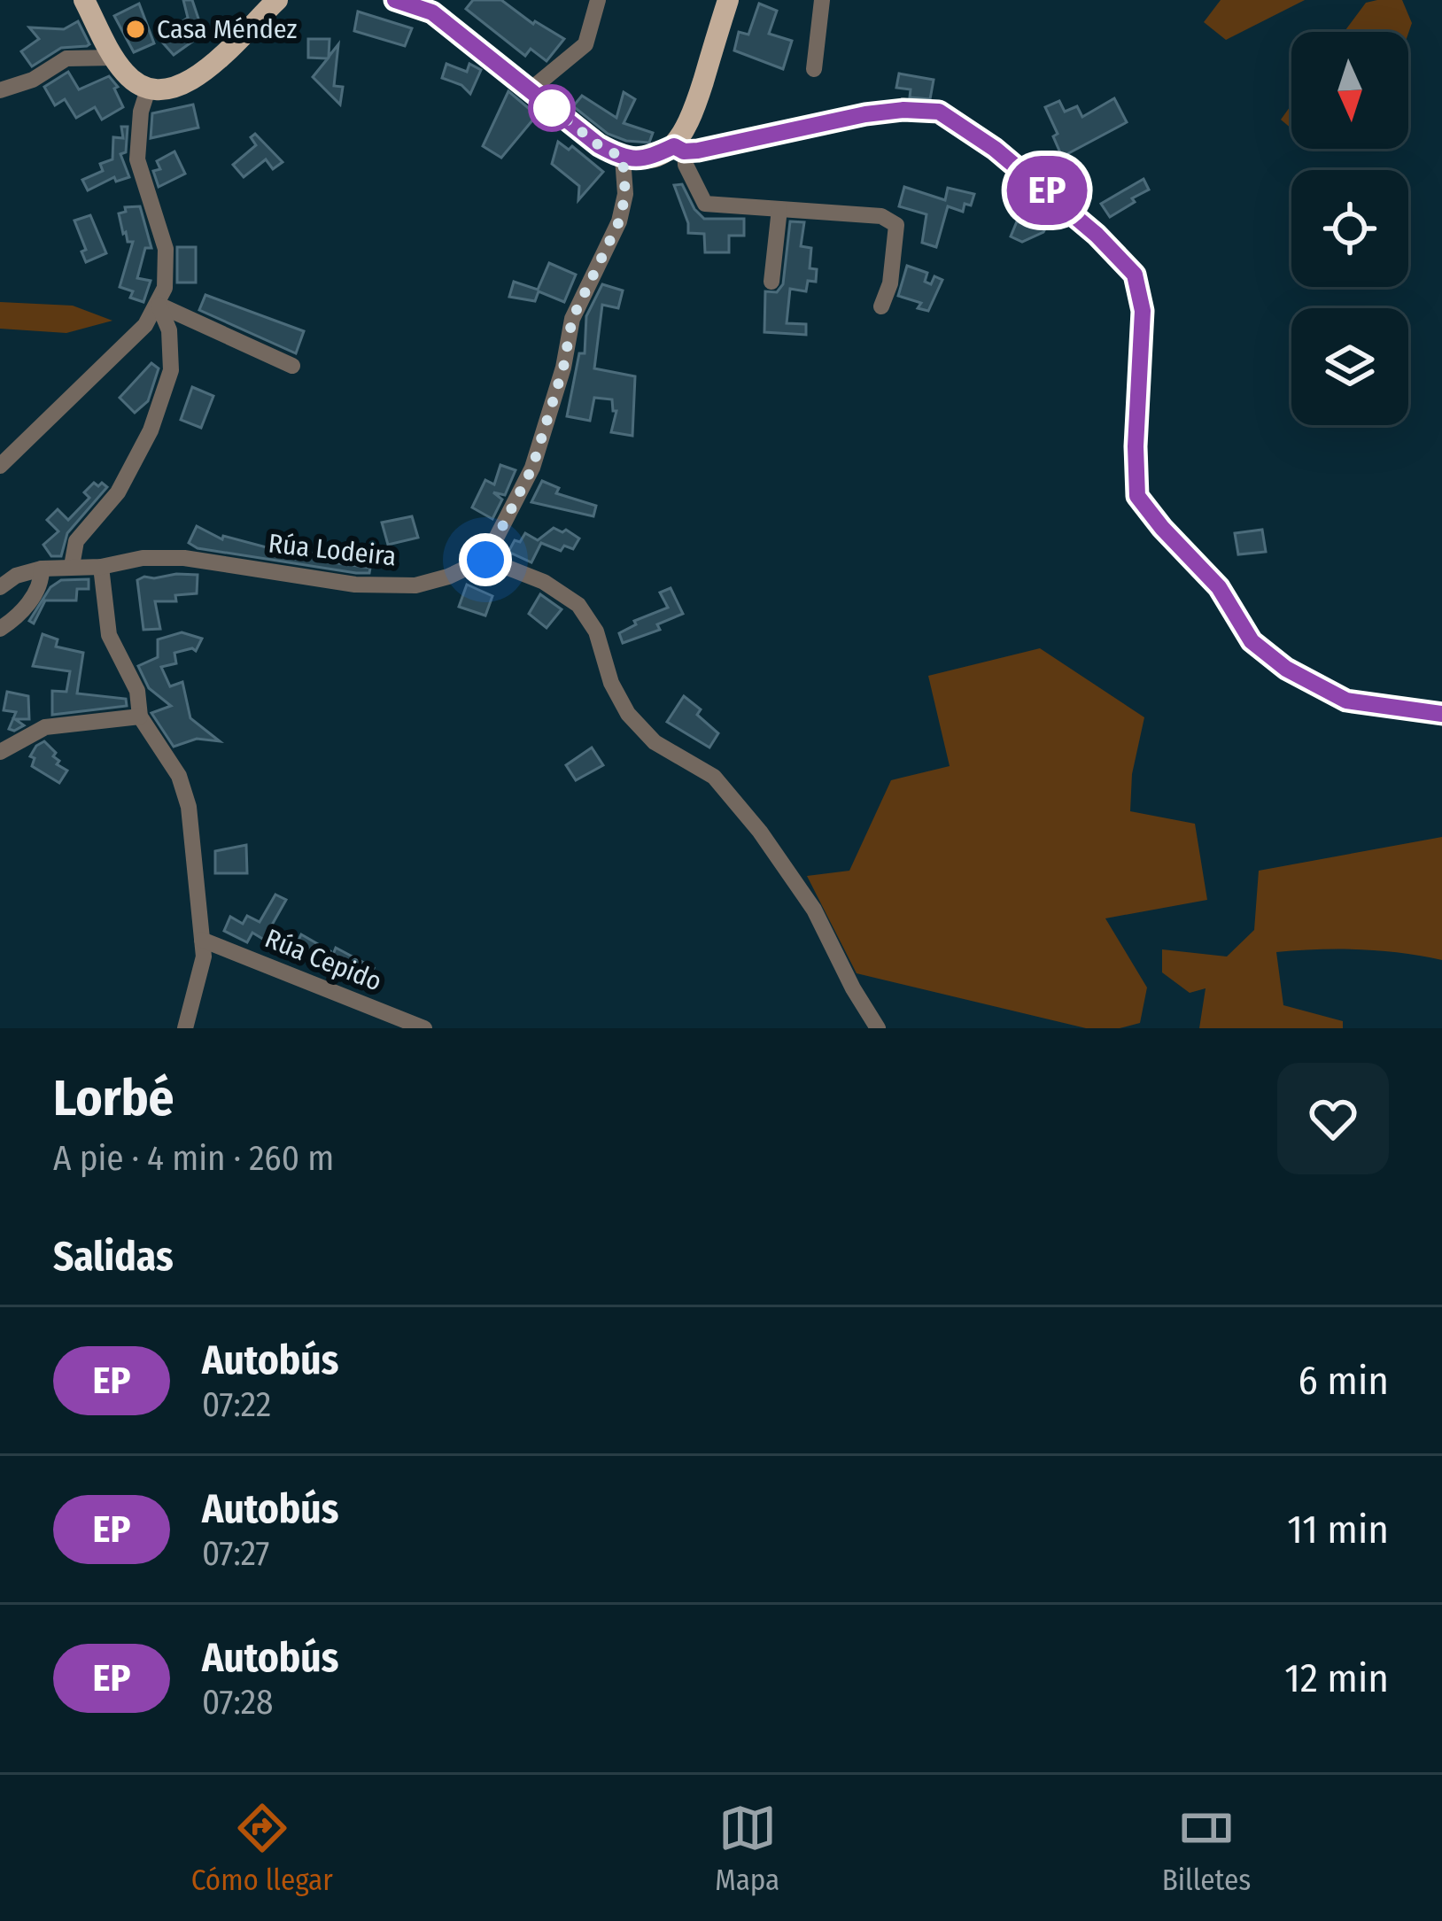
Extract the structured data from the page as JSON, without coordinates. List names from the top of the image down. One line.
{"streets":{"street":["Rúa Lodeira","Rúa Cepido"]},"places":["Casa Méndez"],"lines":["bus line EP"],"north":"bottom","page":{"on_map":"EP","heading":[["Lorbé","A pie · 4 min · 260 m"],"Salidas"],"list":[{"mark":"EP","name":"Autobús","note":"07:22","value":"6 min"},{"mark":"EP","name":"Autobús","note":"07:27","value":"11 min"},{"mark":"EP","name":"Autobús","note":"07:28","value":"12 min"}],"tabs":["Cómo llegar","Mapa","Billetes"]}}
